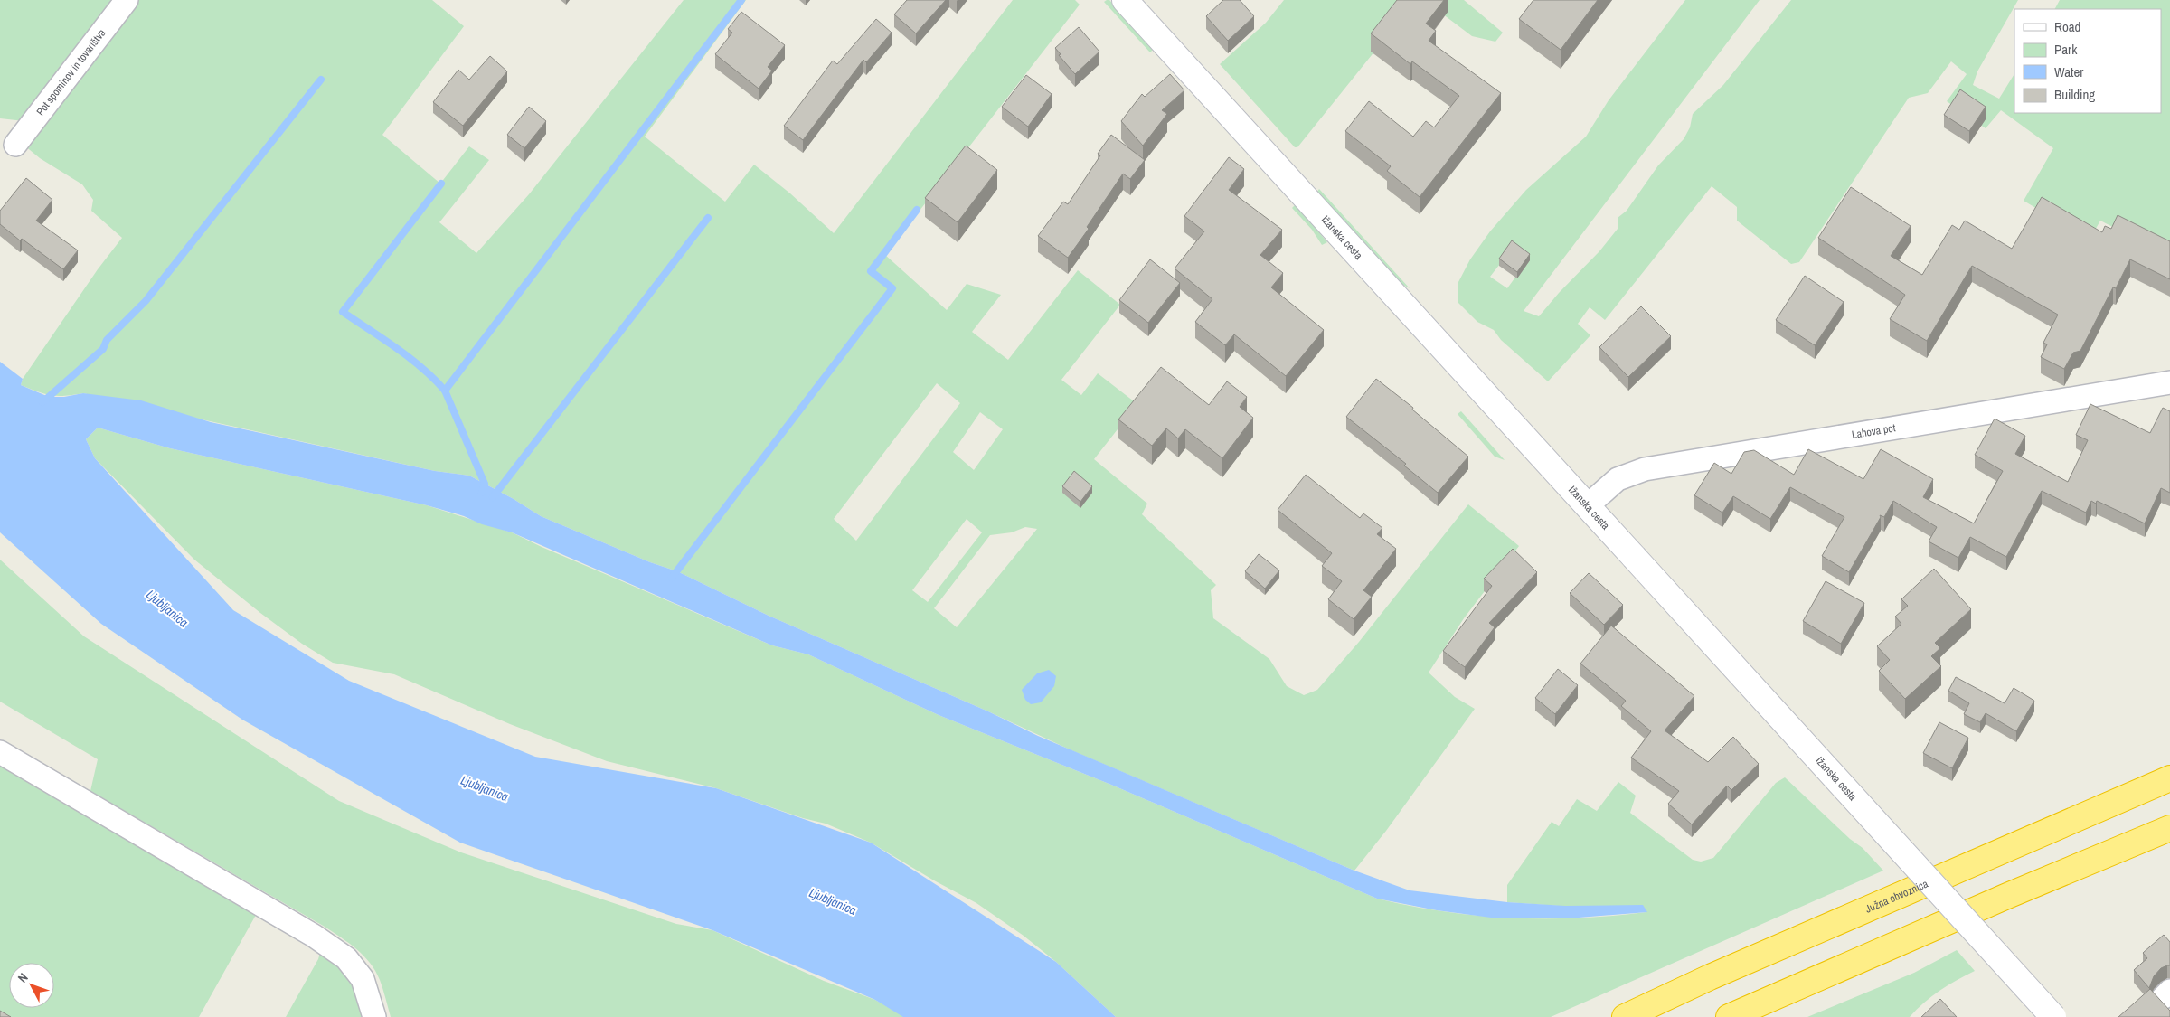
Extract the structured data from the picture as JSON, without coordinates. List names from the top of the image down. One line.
{"streets":{"highway":["Južna obvoznica"],"main road":["Ižanska cesta"],"street":["Pot spominov in tovarištva","Lahova pot"]},"crossings":[["Ižanska cesta","Lahova pot"]],"water":["Ljubljanica"],"legend":["Road","Park","Water","Building"],"north":"top left"}
